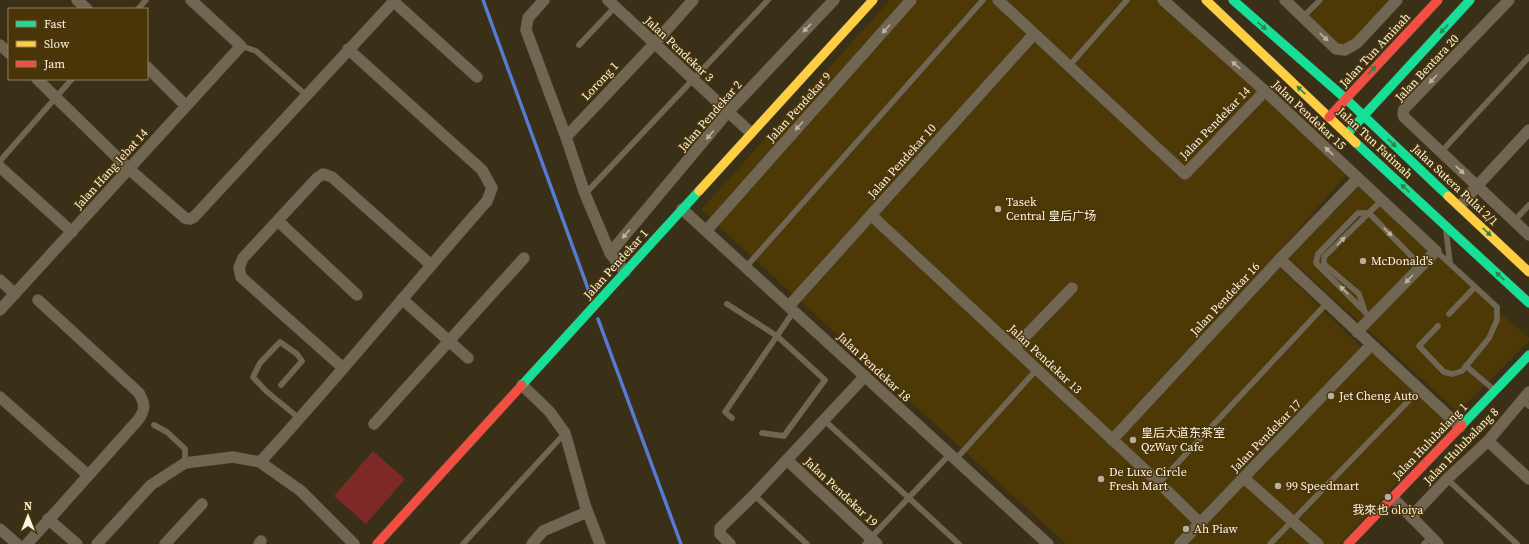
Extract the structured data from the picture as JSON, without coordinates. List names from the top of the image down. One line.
{"streets":{"main road":["Jalan Tun Aminah","Jalan Tun Fatimah","Jalan Sutera Pulai 2/1","Jalan Pendekar 1","Jalan Hulubalang 1"],"street":["Jalan Pendekar 3","Jalan Bentara 20","Lorong 1","Jalan Pendekar 9","Jalan Pendekar 15","Jalan Pendekar 2","Jalan Pendekar 14","Jalan Pendekar 10","Jalan Hang Jebat 14","Jalan Pendekar 16","Jalan Pendekar 13","Jalan Pendekar 18","Jalan Pendekar 17","Jalan Hulubalang 8","Jalan Pendekar 19"]},"crossings":[["Jalan Pendekar 3","Lorong 1"],["Jalan Pendekar 3","Jalan Pendekar 2"],["Jalan Pendekar 3","Jalan Pendekar 1"],["Jalan Tun Aminah","Jalan Tun Fatimah"],["Jalan Pendekar 9","Jalan Pendekar 18"],["Jalan Pendekar 15","Jalan Pendekar 14"],["Jalan Pendekar 15","Jalan Pendekar 16"],["Jalan Tun Fatimah","Jalan Sutera Pulai 2/1"],["Jalan Pendekar 10","Jalan Pendekar 13"],["Jalan Pendekar 10","Jalan Pendekar 18"],["Jalan Pendekar 1","Jalan Pendekar 18"],["Jalan Pendekar 16","Jalan Pendekar 13"],["Jalan Pendekar 13","Jalan Pendekar 17"]],"one_way":["Jalan Pendekar 9","Jalan Pendekar 15","Jalan Pendekar 2","Jalan Sutera Pulai 2/1"],"places":["Tasek Central 皇后广场","McDonald's","Jet Cheng Auto","皇后大道东茶室 QzWay Cafe","De Luxe Circle Fresh Mart","99 Speedmart","我來也 oloiya","Ah Piaw"],"legend":["Fast","Slow","Jam"],"north":"top"}
